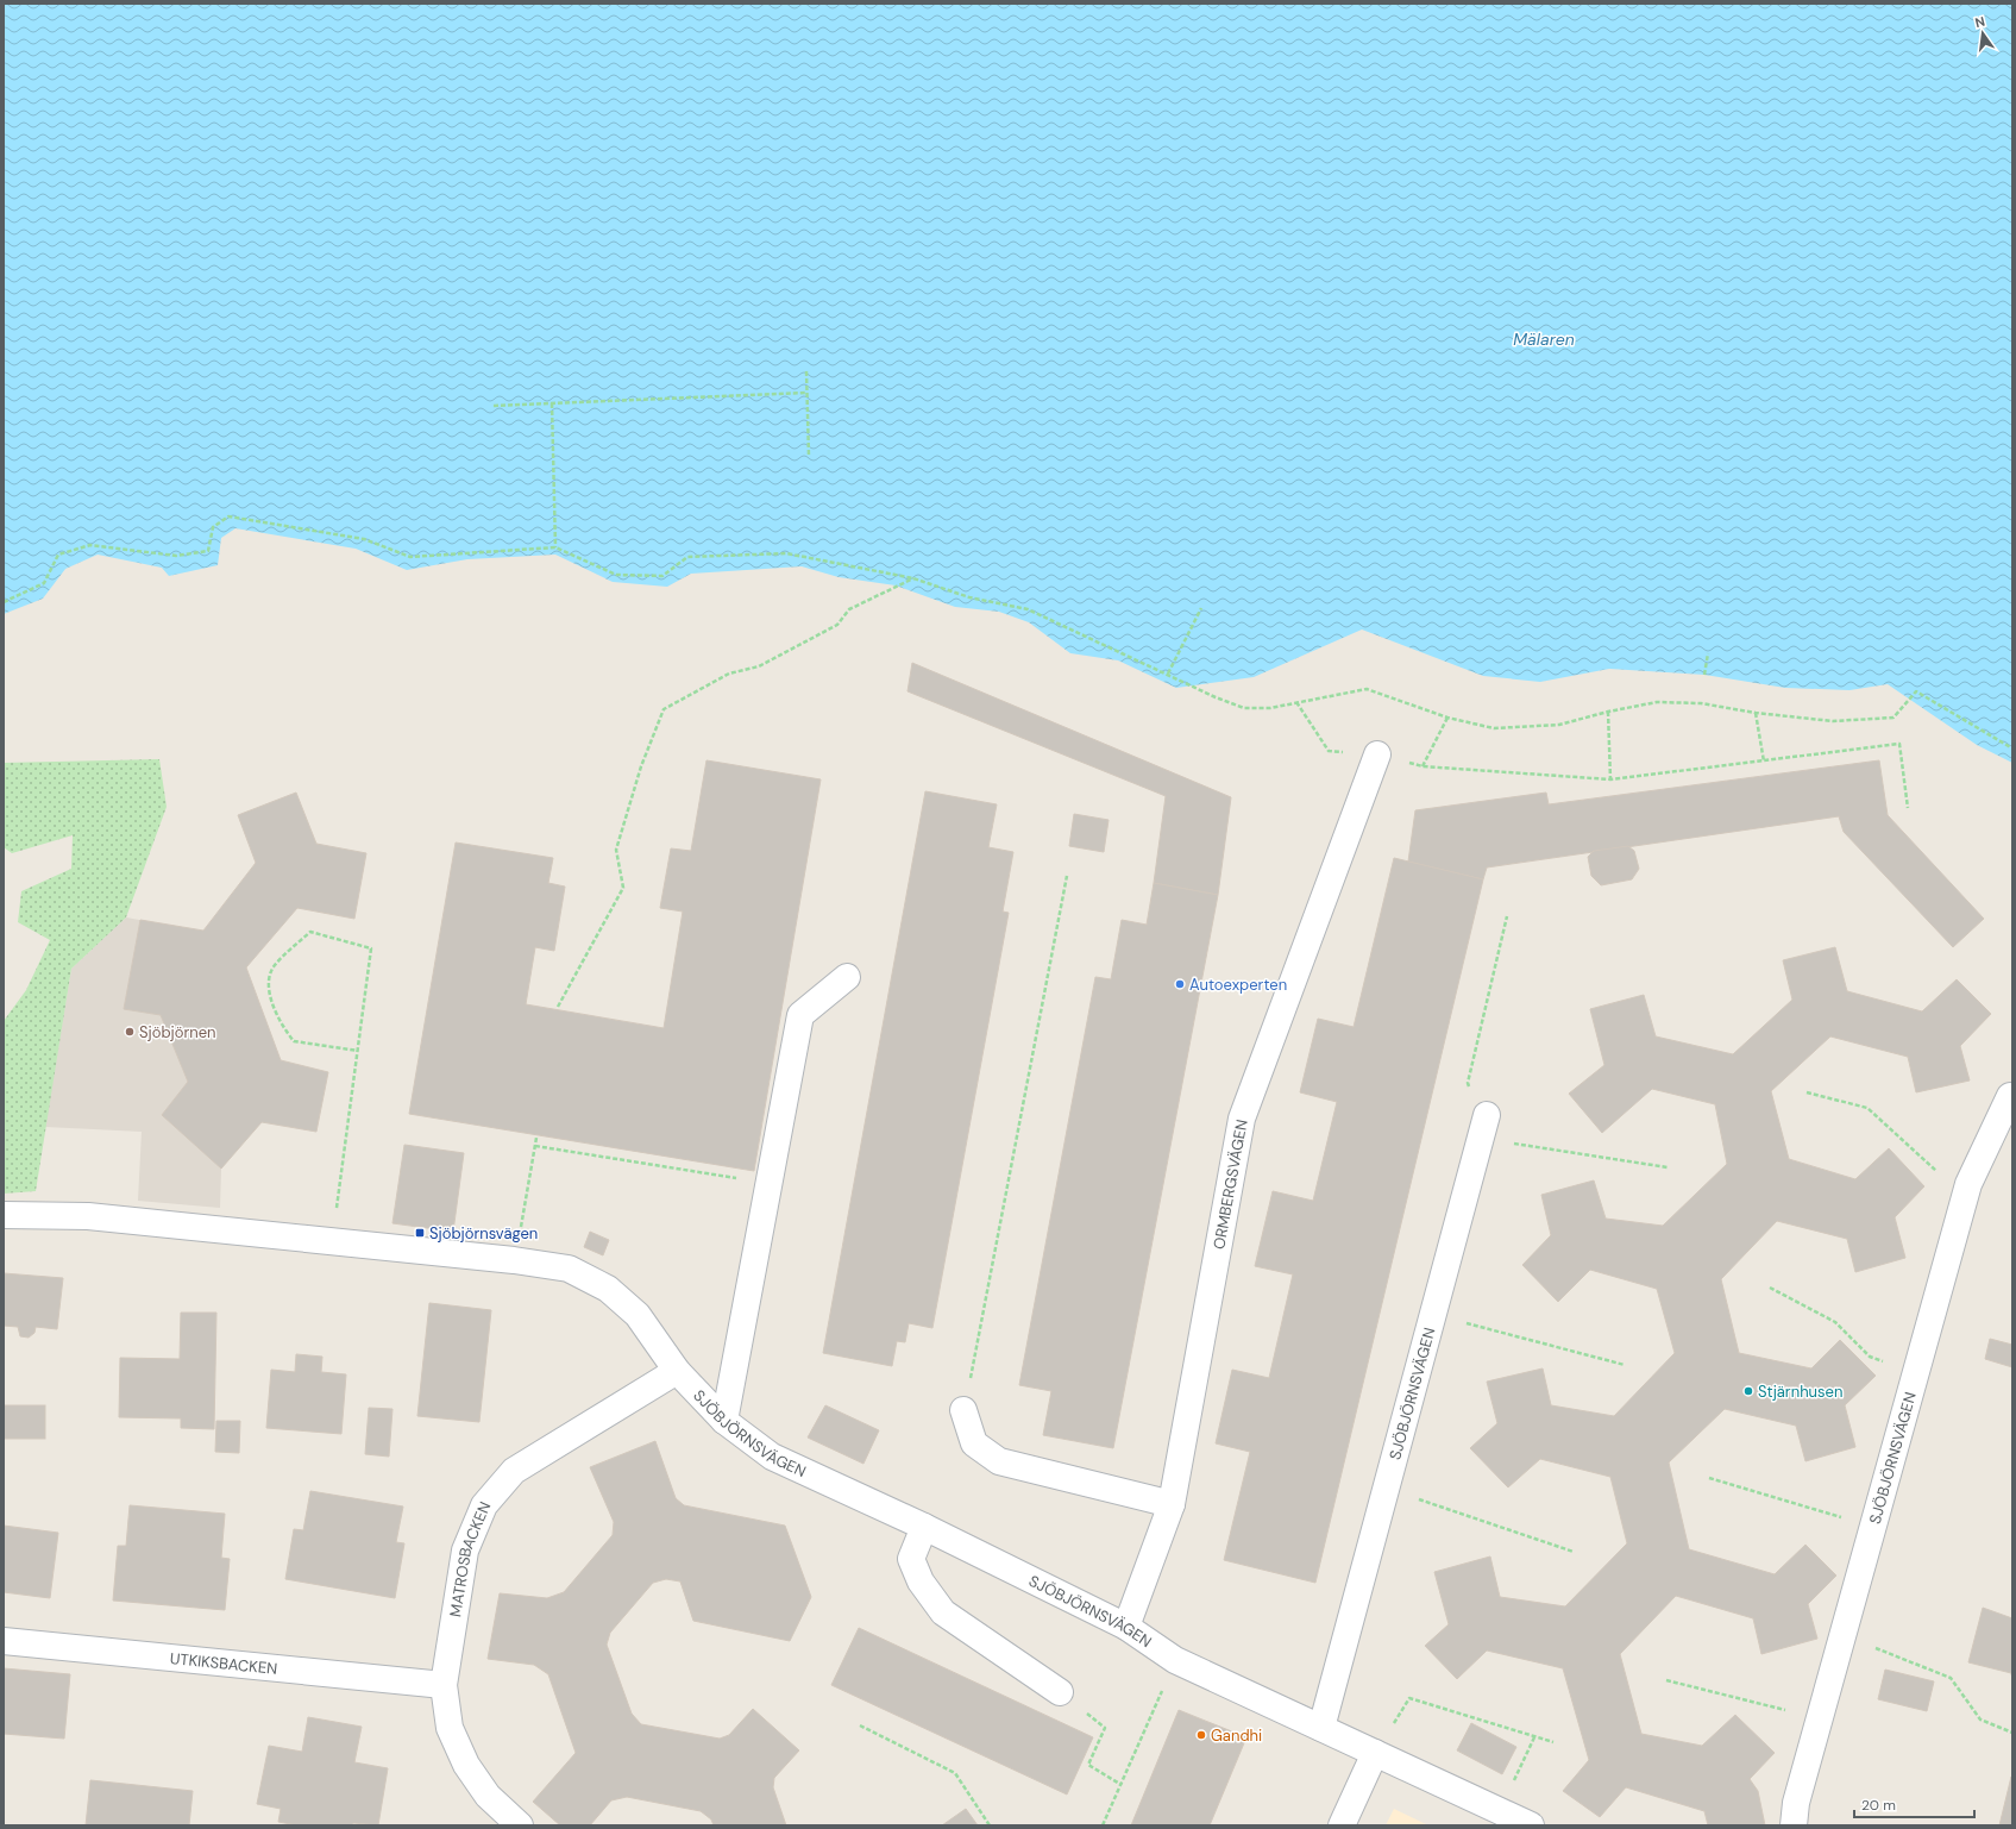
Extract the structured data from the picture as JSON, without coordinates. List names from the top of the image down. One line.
{"streets":{"street":["ORMBERGSVÄGEN","SJÖBJÖRNSVÄGEN","MATROSBACKEN","UTKIKSBACKEN"]},"crossings":[["ORMBERGSVÄGEN","SJÖBJÖRNSVÄGEN"],["SJÖBJÖRNSVÄGEN","MATROSBACKEN"],["MATROSBACKEN","UTKIKSBACKEN"]],"water":["Mälaren"],"places":{"other":["Autoexperten","Sjöbjörnen","Stjärnhusen","Gandhi"],"transit":["Sjöbjörnsvägen"]},"scale_bar":"20 m","north":"top"}
